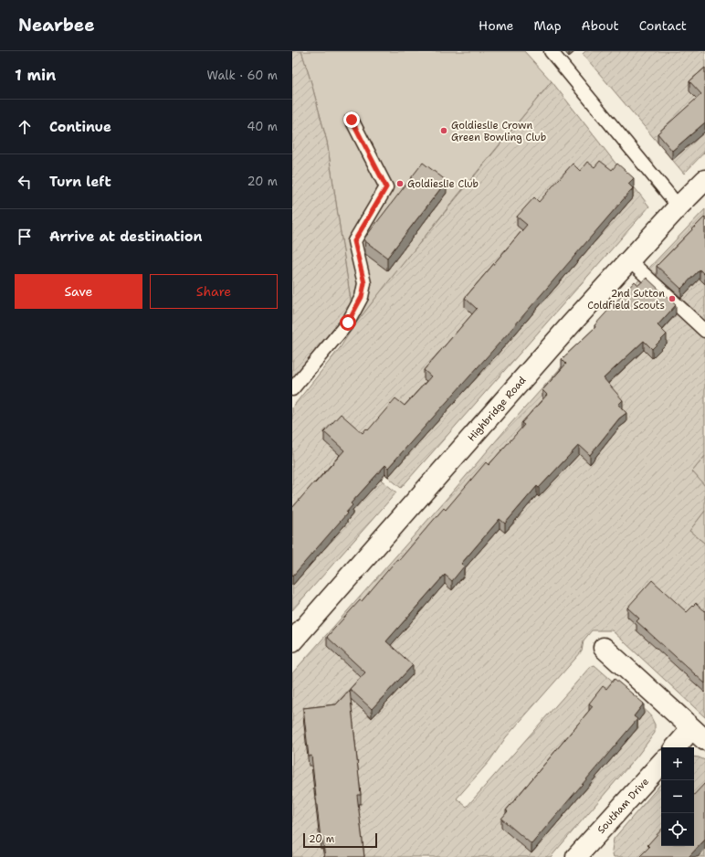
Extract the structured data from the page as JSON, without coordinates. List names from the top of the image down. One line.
{"streets":{"street":["Highbridge Road","Southam Drive"]},"places":["Goldieslie Crown Green Bowling Club","Goldieslie Club","2nd Sutton Coldfield Scouts"],"scale_bar":"20 m","page":{"header":"Nearbee","nav":["Home","Map","About","Contact"],"heading":["1 min","Walk · 60 m"],"list":[["Continue","40 m"],["Turn left","20 m"],"Arrive at destination"],"buttons":["Save","Share"],"map_buttons":["+","−"],"scale":"20 m"}}
